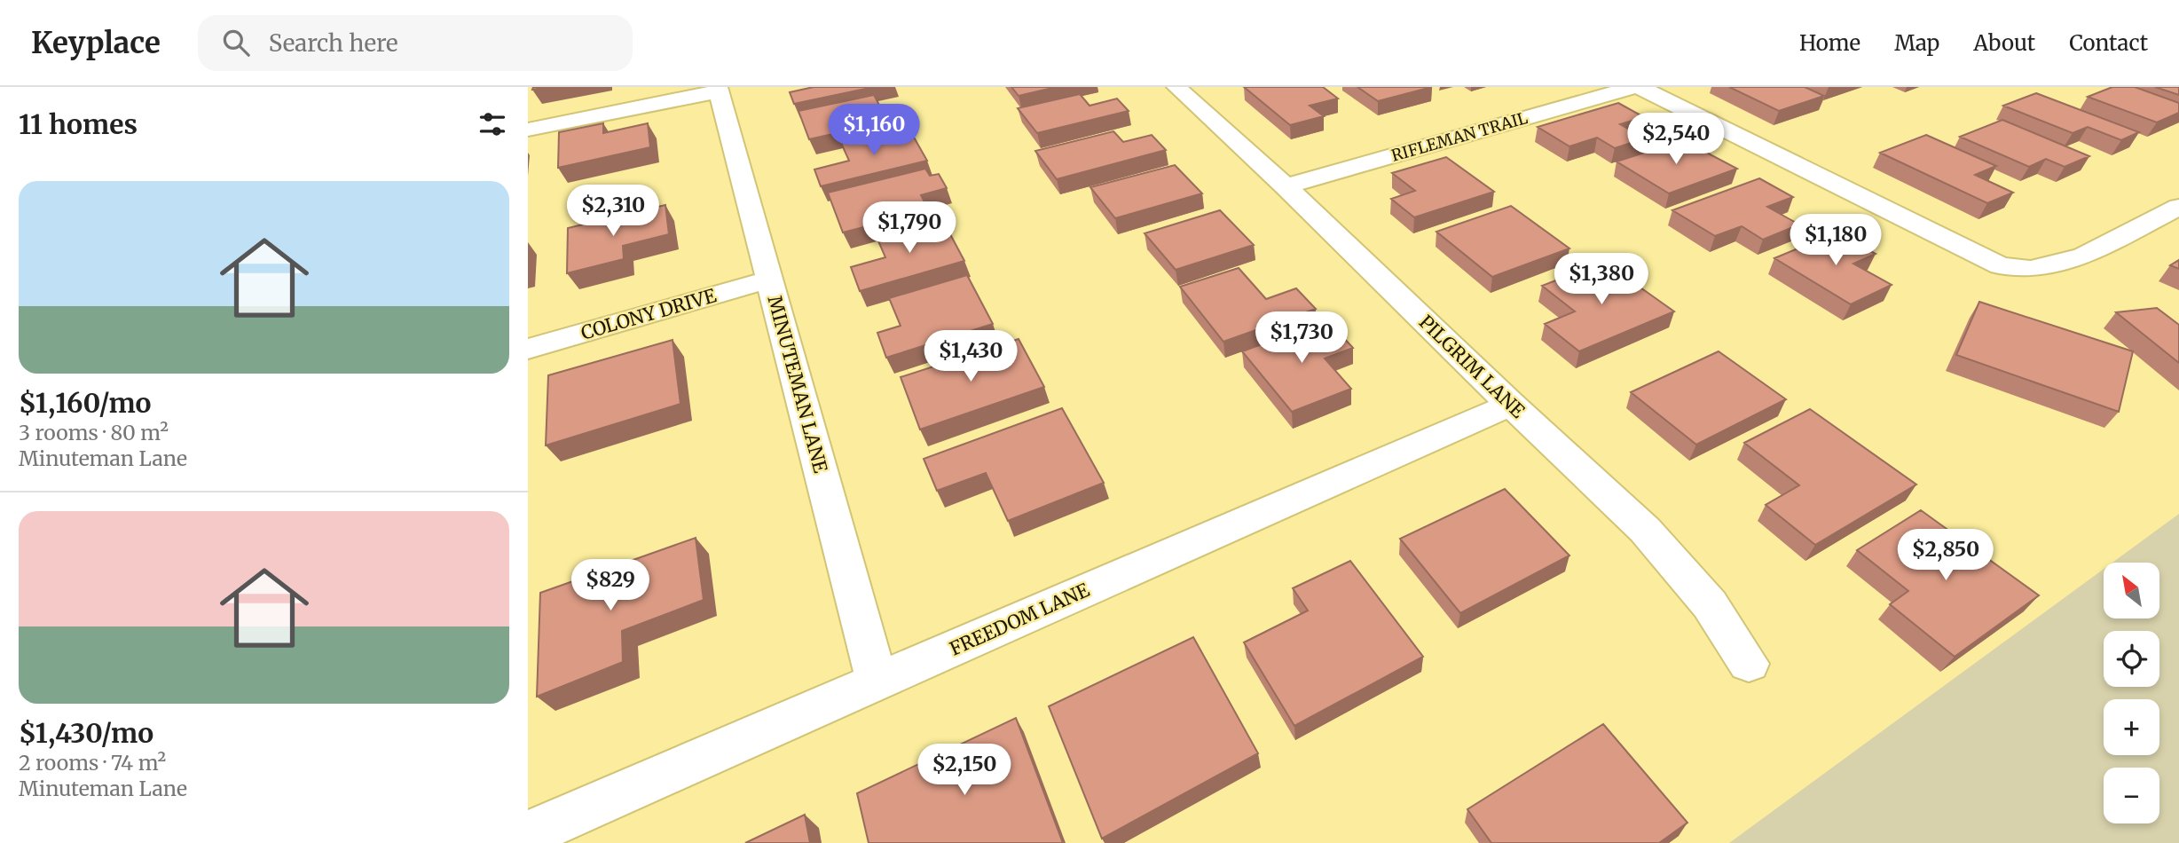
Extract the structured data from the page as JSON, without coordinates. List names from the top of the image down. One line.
{"streets":{"street":["RIFLEMAN TRAIL","COLONY DRIVE","PILGRIM LANE","MINUTEMAN LANE","FREEDOM LANE"]},"crossings":[["RIFLEMAN TRAIL","PILGRIM LANE"],["COLONY DRIVE","MINUTEMAN LANE"],["PILGRIM LANE","FREEDOM LANE"],["MINUTEMAN LANE","FREEDOM LANE"]],"north":"top left","page":{"header":"Keyplace","search":"Search here","nav":["Home","Map","About","Contact"],"heading":"11 homes","price":["$1,160","$2,540","$2,310","$1,790","$1,180","$1,380","$1,730","$1,430","$2,850","$829","$2,150"],"list":[{"name":"$1,160/mo","note":"3 rooms · 80 m² · Minuteman Lane"},{"name":"$1,430/mo","note":"2 rooms · 74 m² · Minuteman Lane"}],"map_buttons":["+","−"]}}
